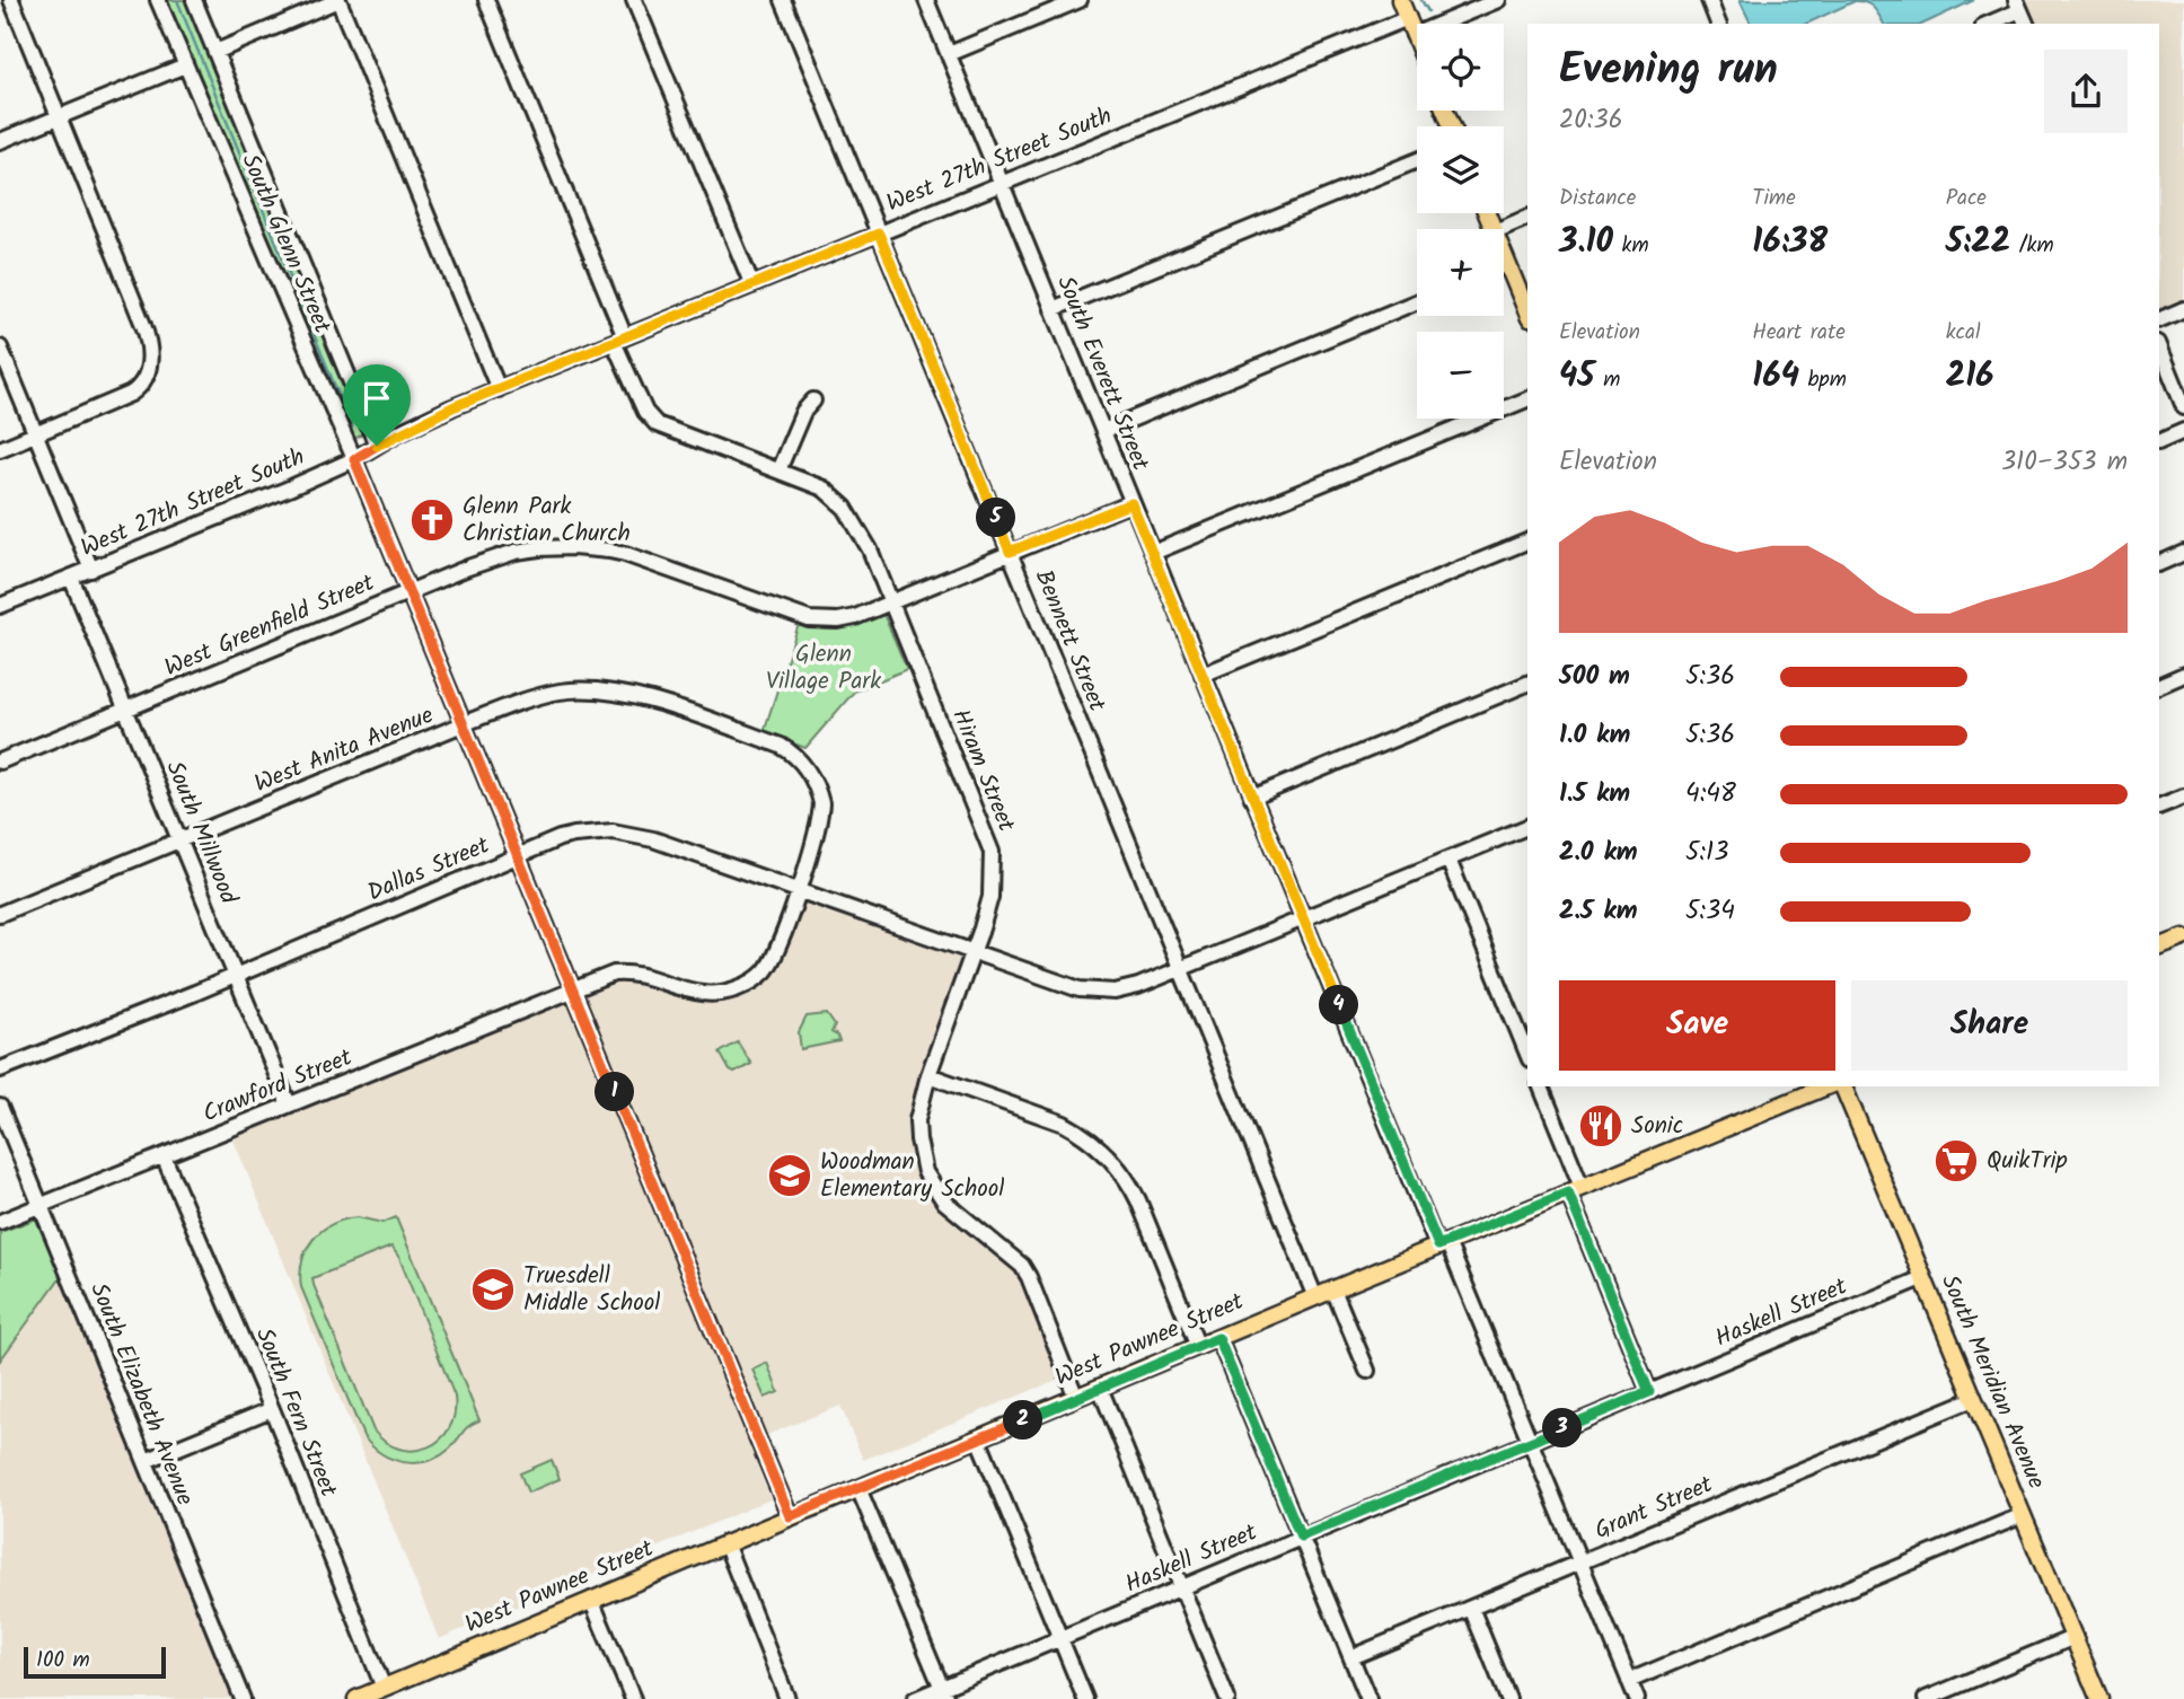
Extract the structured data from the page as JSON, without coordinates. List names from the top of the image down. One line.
{"streets":{"main road":["West Pawnee Street","South Meridian Avenue"],"street":["West 27th Street South","South Glenn Street","South Everett Street","West Greenfield Street","Bennett Street","West Anita Avenue","Hiram Street","South Millwood","Dallas Street","Crawford Street","Haskell Street","South Elizabeth Avenue","South Fern Street","Grant Street"]},"crossings":[["West 27th Street South","South Glenn Street"],["West 27th Street South","South Everett Street"],["West 27th Street South","Bennett Street"],["West 27th Street South","Hiram Street"],["West 27th Street South","South Millwood"],["South Glenn Street","West Greenfield Street"],["South Glenn Street","West Anita Avenue"],["South Glenn Street","Dallas Street"],["South Everett Street","West Greenfield Street"],["South Everett Street","Dallas Street"],["South Everett Street","Haskell Street"],["South Everett Street","West Pawnee Street"],["South Everett Street","Grant Street"],["West Greenfield Street","Bennett Street"],["West Greenfield Street","Hiram Street"],["West Greenfield Street","South Millwood"],["Bennett Street","Dallas Street"],["Bennett Street","West Pawnee Street"],["West Anita Avenue","South Millwood"],["West Anita Avenue","Dallas Street"],["West Anita Avenue","Crawford Street"],["Hiram Street","Dallas Street"],["Hiram Street","West Pawnee Street"],["South Millwood","Dallas Street"],["South Millwood","Crawford Street"],["Crawford Street","South Elizabeth Avenue"],["Crawford Street","South Fern Street"],["Haskell Street","South Meridian Avenue"],["West Pawnee Street","South Fern Street"],["South Meridian Avenue","Grant Street"]],"parks":["Glenn Village Park"],"places":{"church":["Glenn Park Christian Church"],"restaurant":["Sonic"],"supermarket":["QuikTrip"],"school or university":["Woodman Elementary School","Truesdell Middle School"]},"scale_bar":"100 m","page":{"map_buttons":["+","−"],"heading":["Evening run","20:36"],"stats":[["Distance","3.10 km"],["Time","16:38"],["Pace","5:22 /km"],["Elevation","45 m"],["Heart rate","164 bpm"],["kcal","216"]],"chart":["Elevation","310–353 m"],"pins":["5","4","1","2","3"],"list":[{"name":"500 m","note":"5:36"},{"name":"1.0 km","note":"5:36"},{"name":"1.5 km","note":"4:48"},{"name":"2.0 km","note":"5:13"},{"name":"2.5 km","note":"5:34"}],"buttons":["Save","Share"],"scale":"100 m"}}
